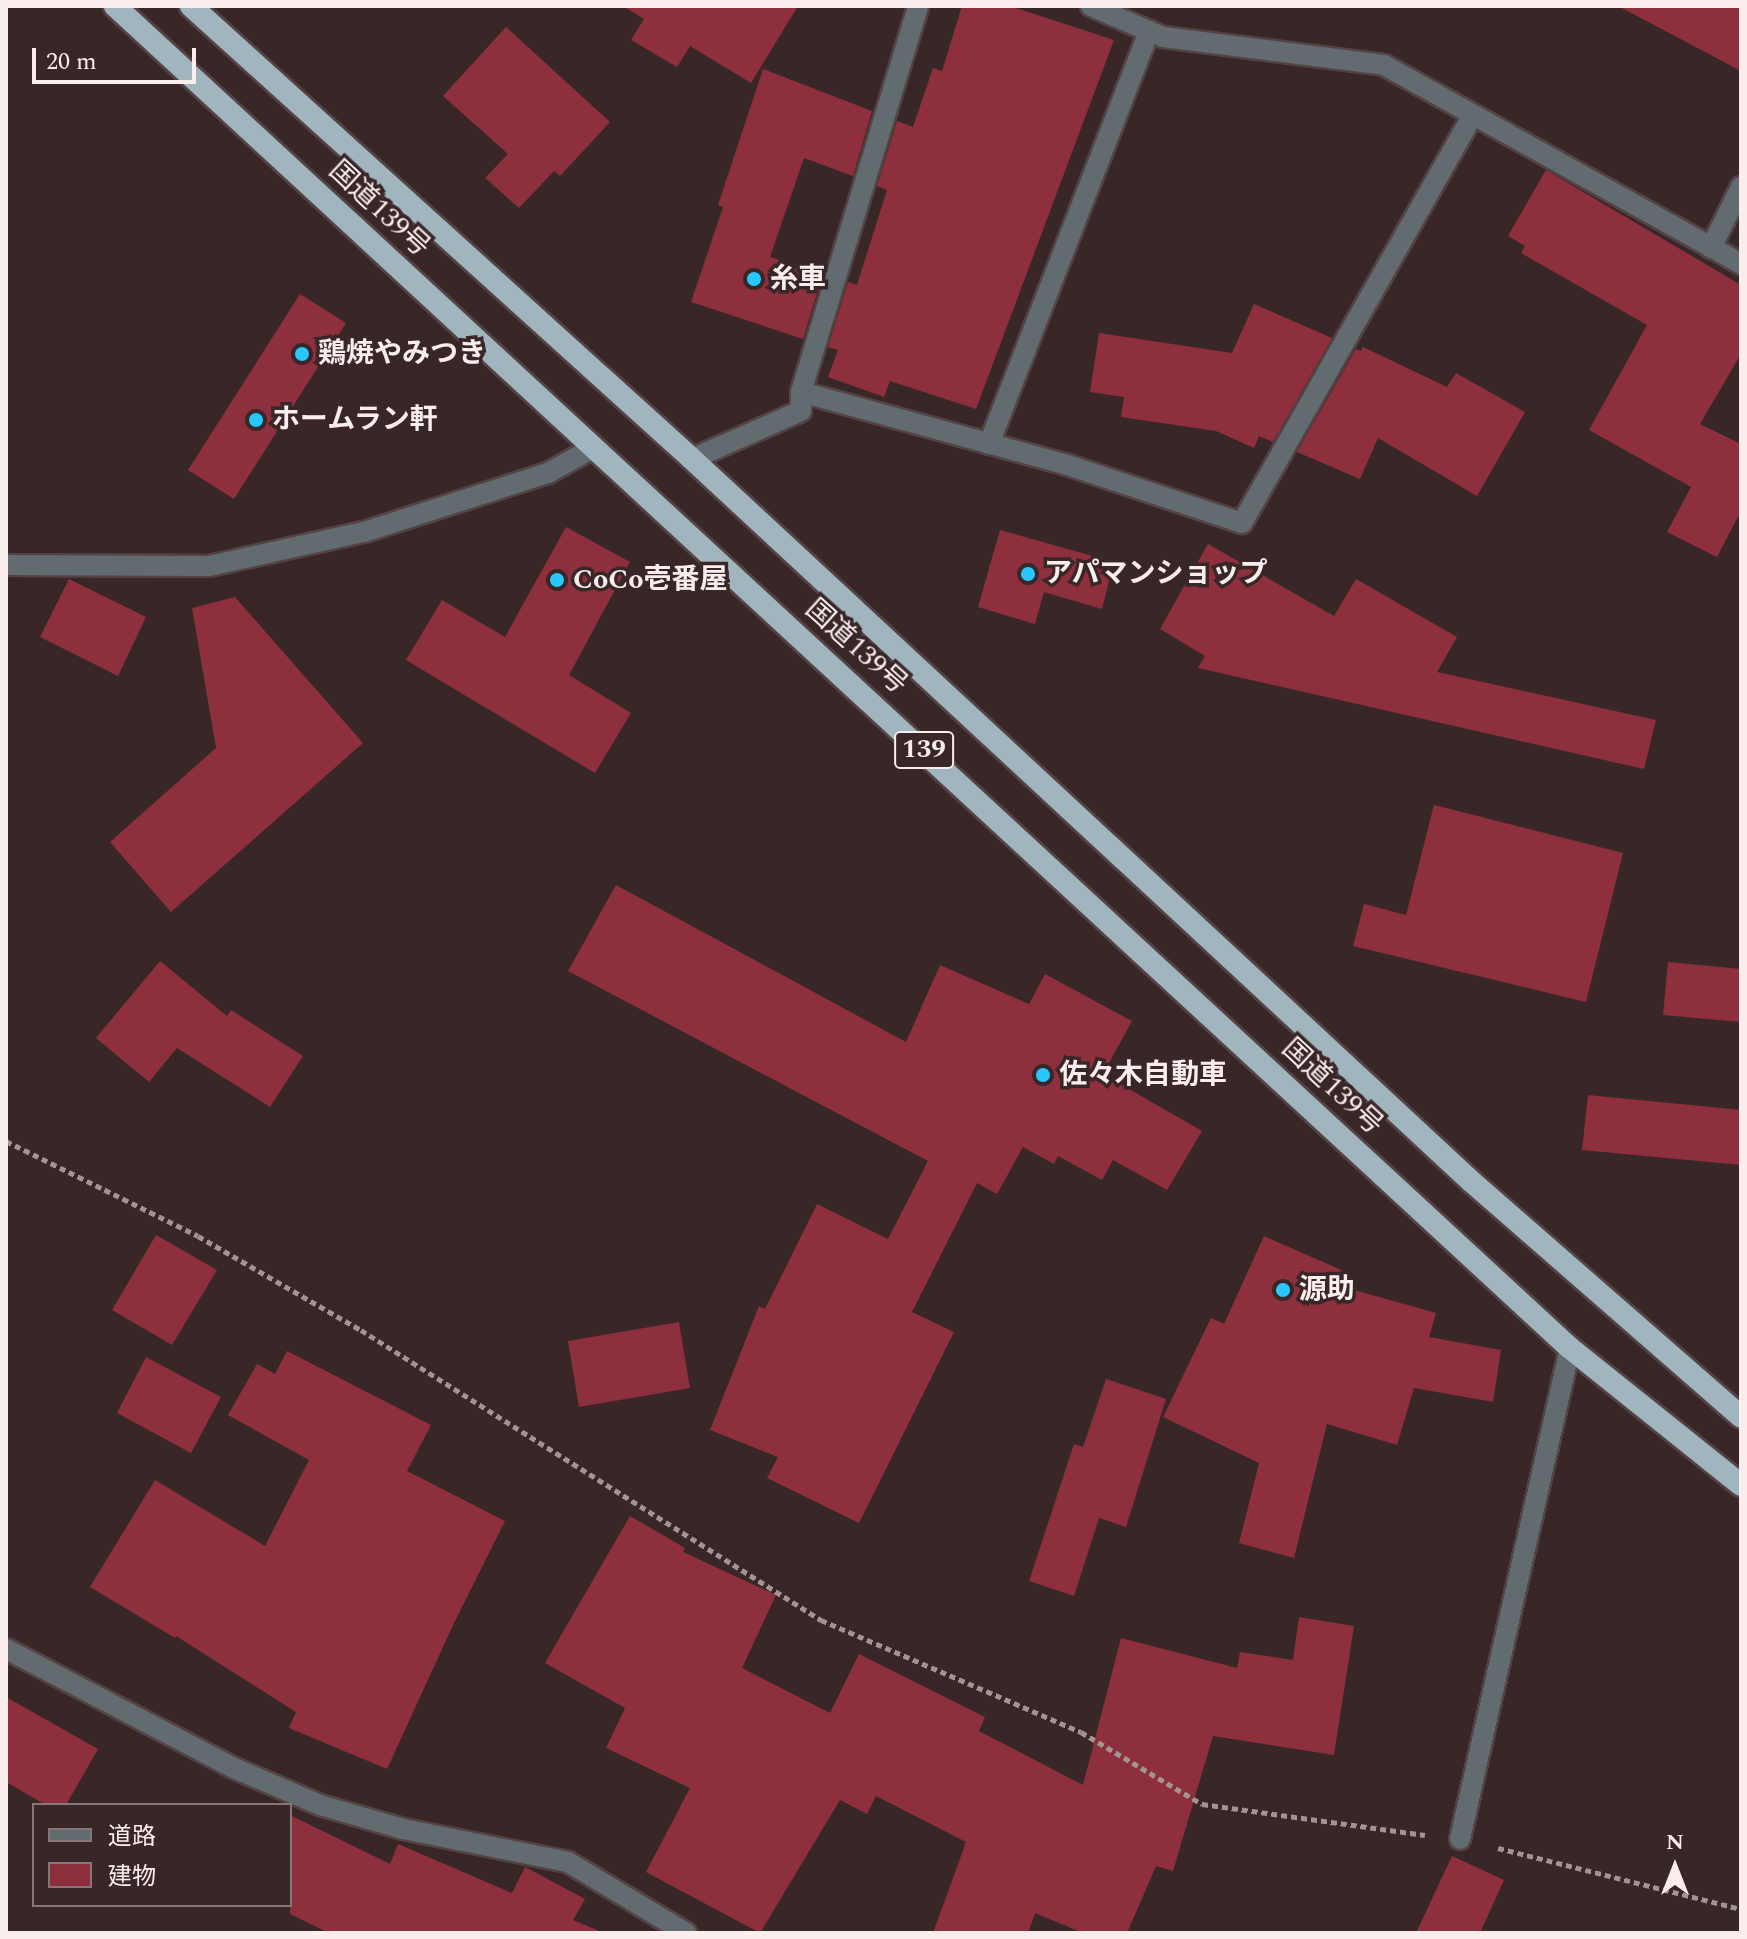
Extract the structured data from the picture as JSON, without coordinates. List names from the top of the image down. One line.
{"streets":{"highway":["国道139号","139"]},"places":["糸車","鶏焼やみつき","ホームラン軒","アパマンショップ","CoCo壱番屋","佐々木自動車","源助"],"legend":["道路","建物"],"scale_bar":"20 m","north":"top"}
